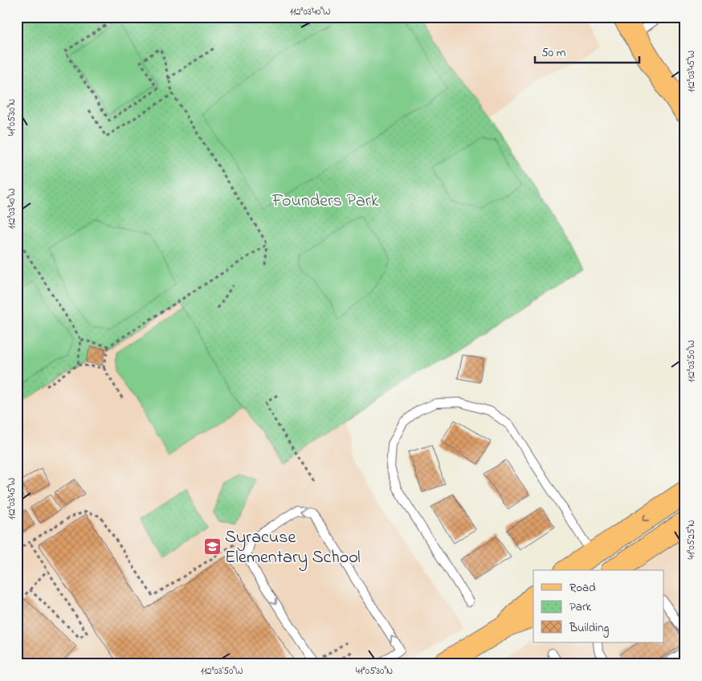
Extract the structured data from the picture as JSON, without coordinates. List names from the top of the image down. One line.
{"parks":["Founders Park"],"places":{"school or university":["Syracuse Elementary School"]},"legend":["Road","Park","Building"],"scale_bar":"50 m","coordinates":["112°03'40\"W","112°03'45\"W","41°05'30\"N","112°03'50\"W","41°05'25\"N"]}
